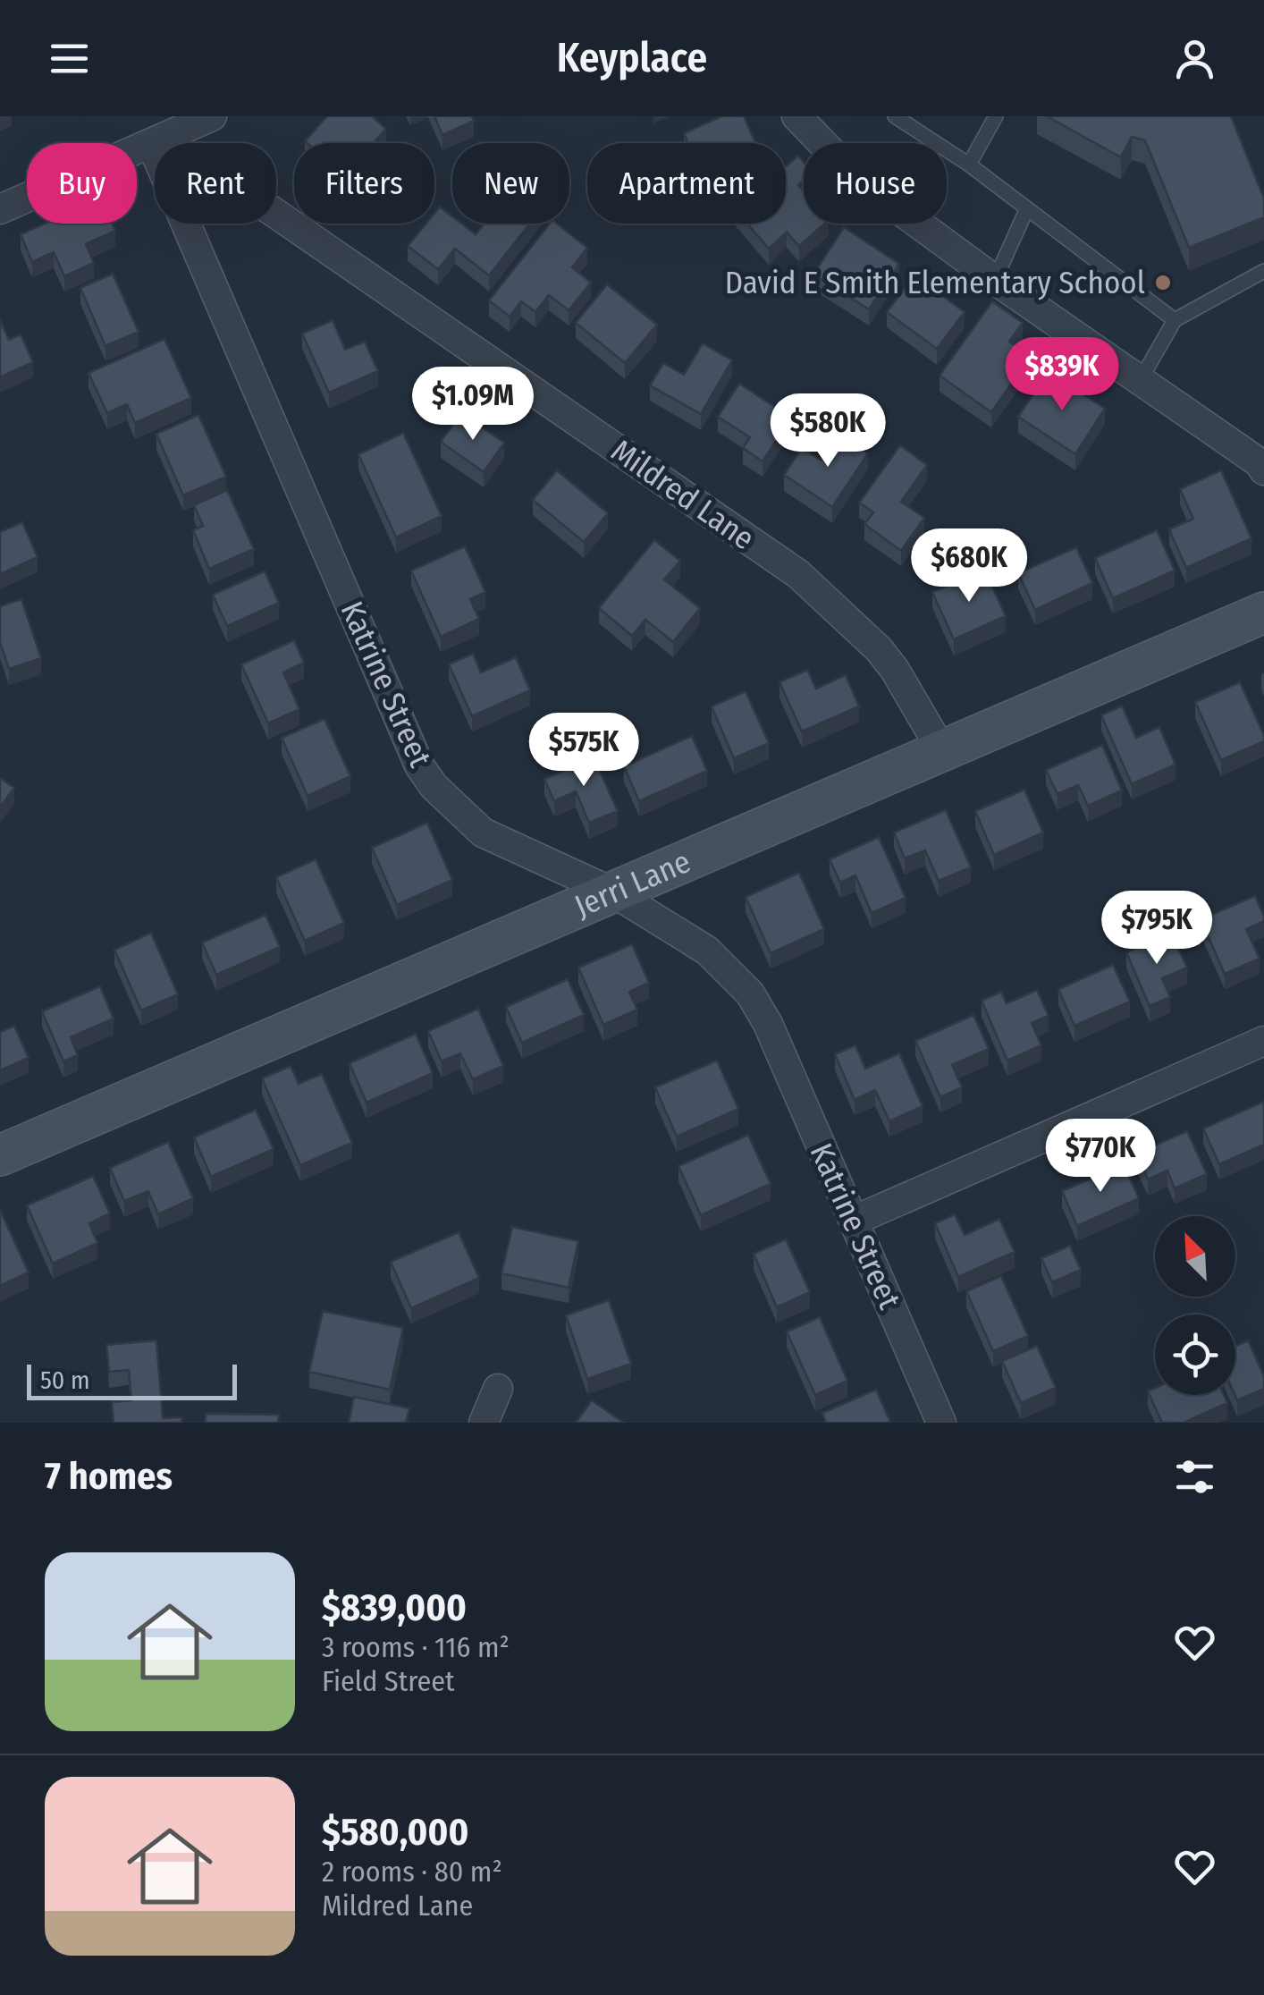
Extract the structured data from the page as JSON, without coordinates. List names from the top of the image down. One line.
{"streets":{"street":["Mildred Lane","Katrine Street","Jerri Lane"]},"crossings":[["Mildred Lane","Katrine Street"],["Mildred Lane","Jerri Lane"],["Katrine Street","Jerri Lane"]],"places":["David E Smith Elementary School"],"scale_bar":"50 m","north":"top left","page":{"header":"Keyplace","chip":["Buy","Rent","Filters","New","Apartment","House"],"price":["$839K","$1.09M","$580K","$680K","$575K","$795K","$770K"],"scale":"50 m","heading":"7 homes","list":[{"name":"$839,000","note":"3 rooms · 116 m² · Field Street"},{"name":"$580,000","note":"2 rooms · 80 m² · Mildred Lane"}]}}
